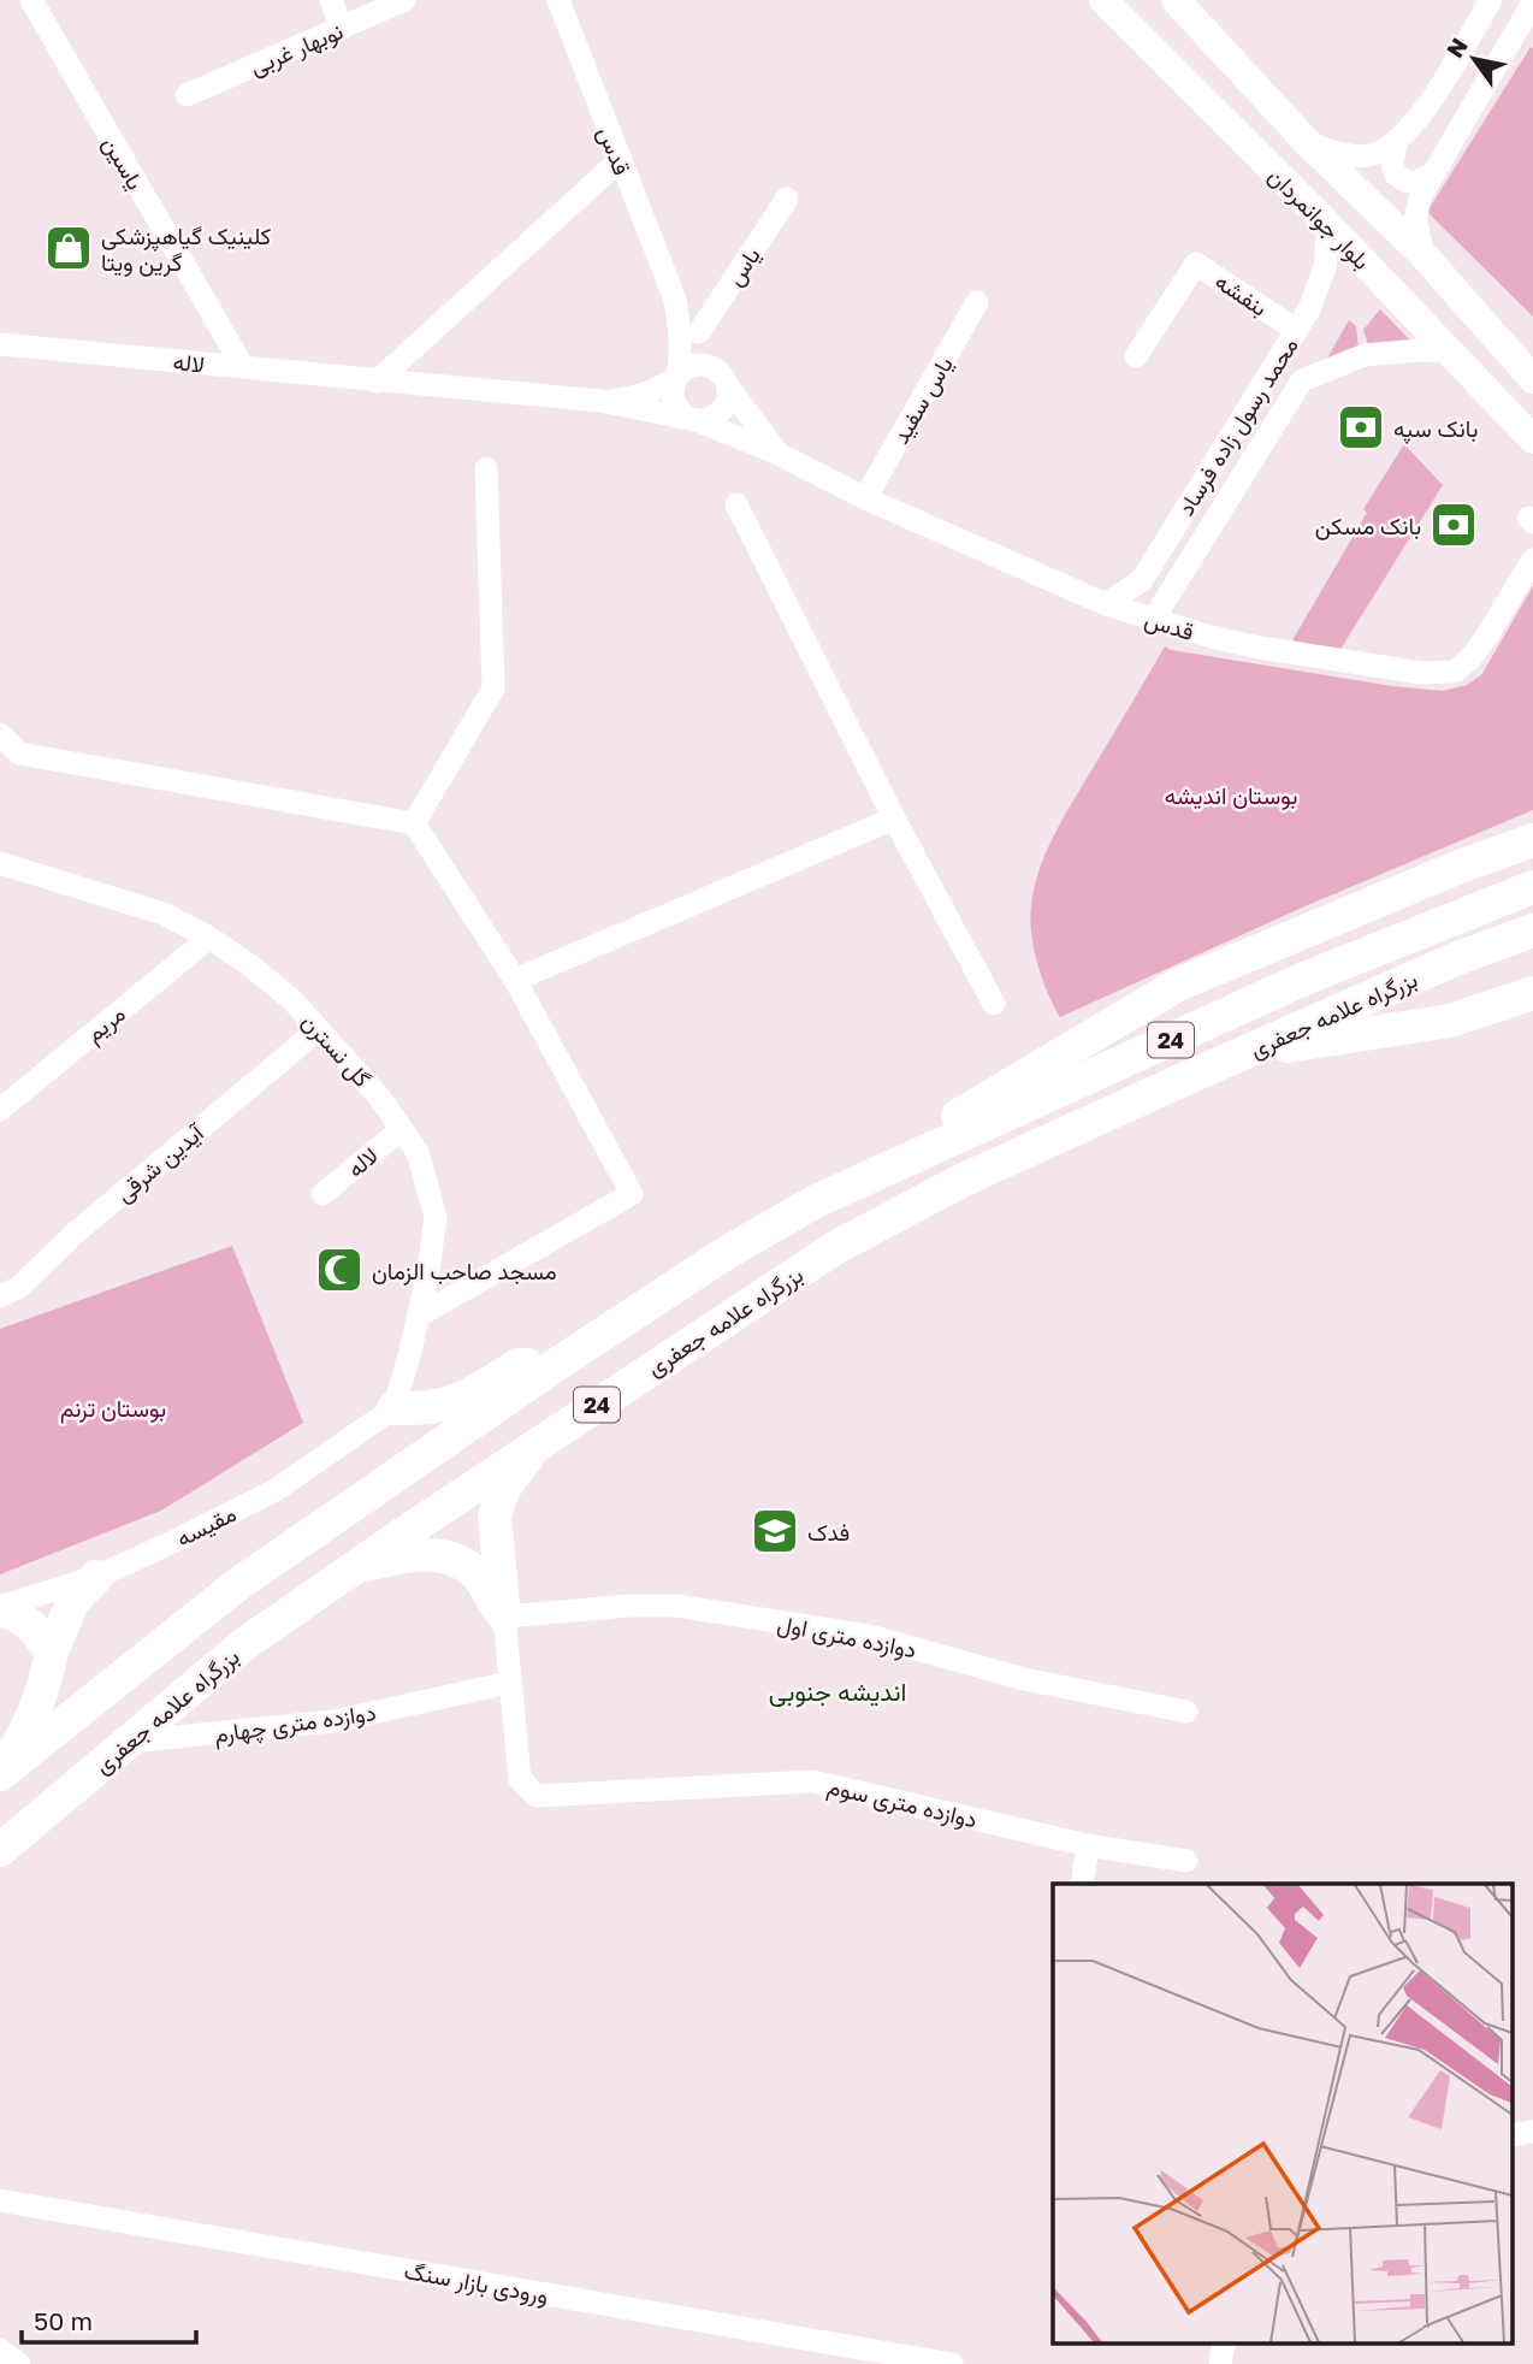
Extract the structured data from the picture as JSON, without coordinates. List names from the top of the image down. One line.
{"streets":{"highway":["بزرگراه علامه جعفری","24"],"main road":["بلوار جوانمردان"],"street":["نوبهار غربی","قدس","یاسین","یاس","بنفشه","لاله","یاس سفید","محمد رسول زاده فرساد","مریم","گل نسترن","آیدین شرقی","مقیسه","دوازده متری اول","دوازده متری چهارم","دوازده متری سوم","ورودی بازار سنگ"]},"crossings":[["قدس","یاس"],["قدس","لاله"],["قدس","یاس سفید"],["قدس","محمد رسول زاده فرساد"],["یاسین","لاله"],["بلوار جوانمردان","محمد رسول زاده فرساد"],["بنفشه","محمد رسول زاده فرساد"],["لاله","گل نسترن"],["بزرگراه علامه جعفری","دوازده متری چهارم"],["مریم","گل نسترن"],["گل نسترن","آیدین شرقی"],["گل نسترن","مقیسه"],["دوازده متری چهارم","دوازده متری سوم"]],"districts":["اندیشه جنوبی"],"parks":["بوستان اندیشه","بوستان ترنم"],"places":{"shop":["کلینیک گیاهپزشکی گرین ویتا"],"bank":["بانک سپه","بانک مسکن"],"mosque":["مسجد صاحب الزمان"],"school or university":["فدک"]},"scale_bar":"50 m","north":"top left"}
